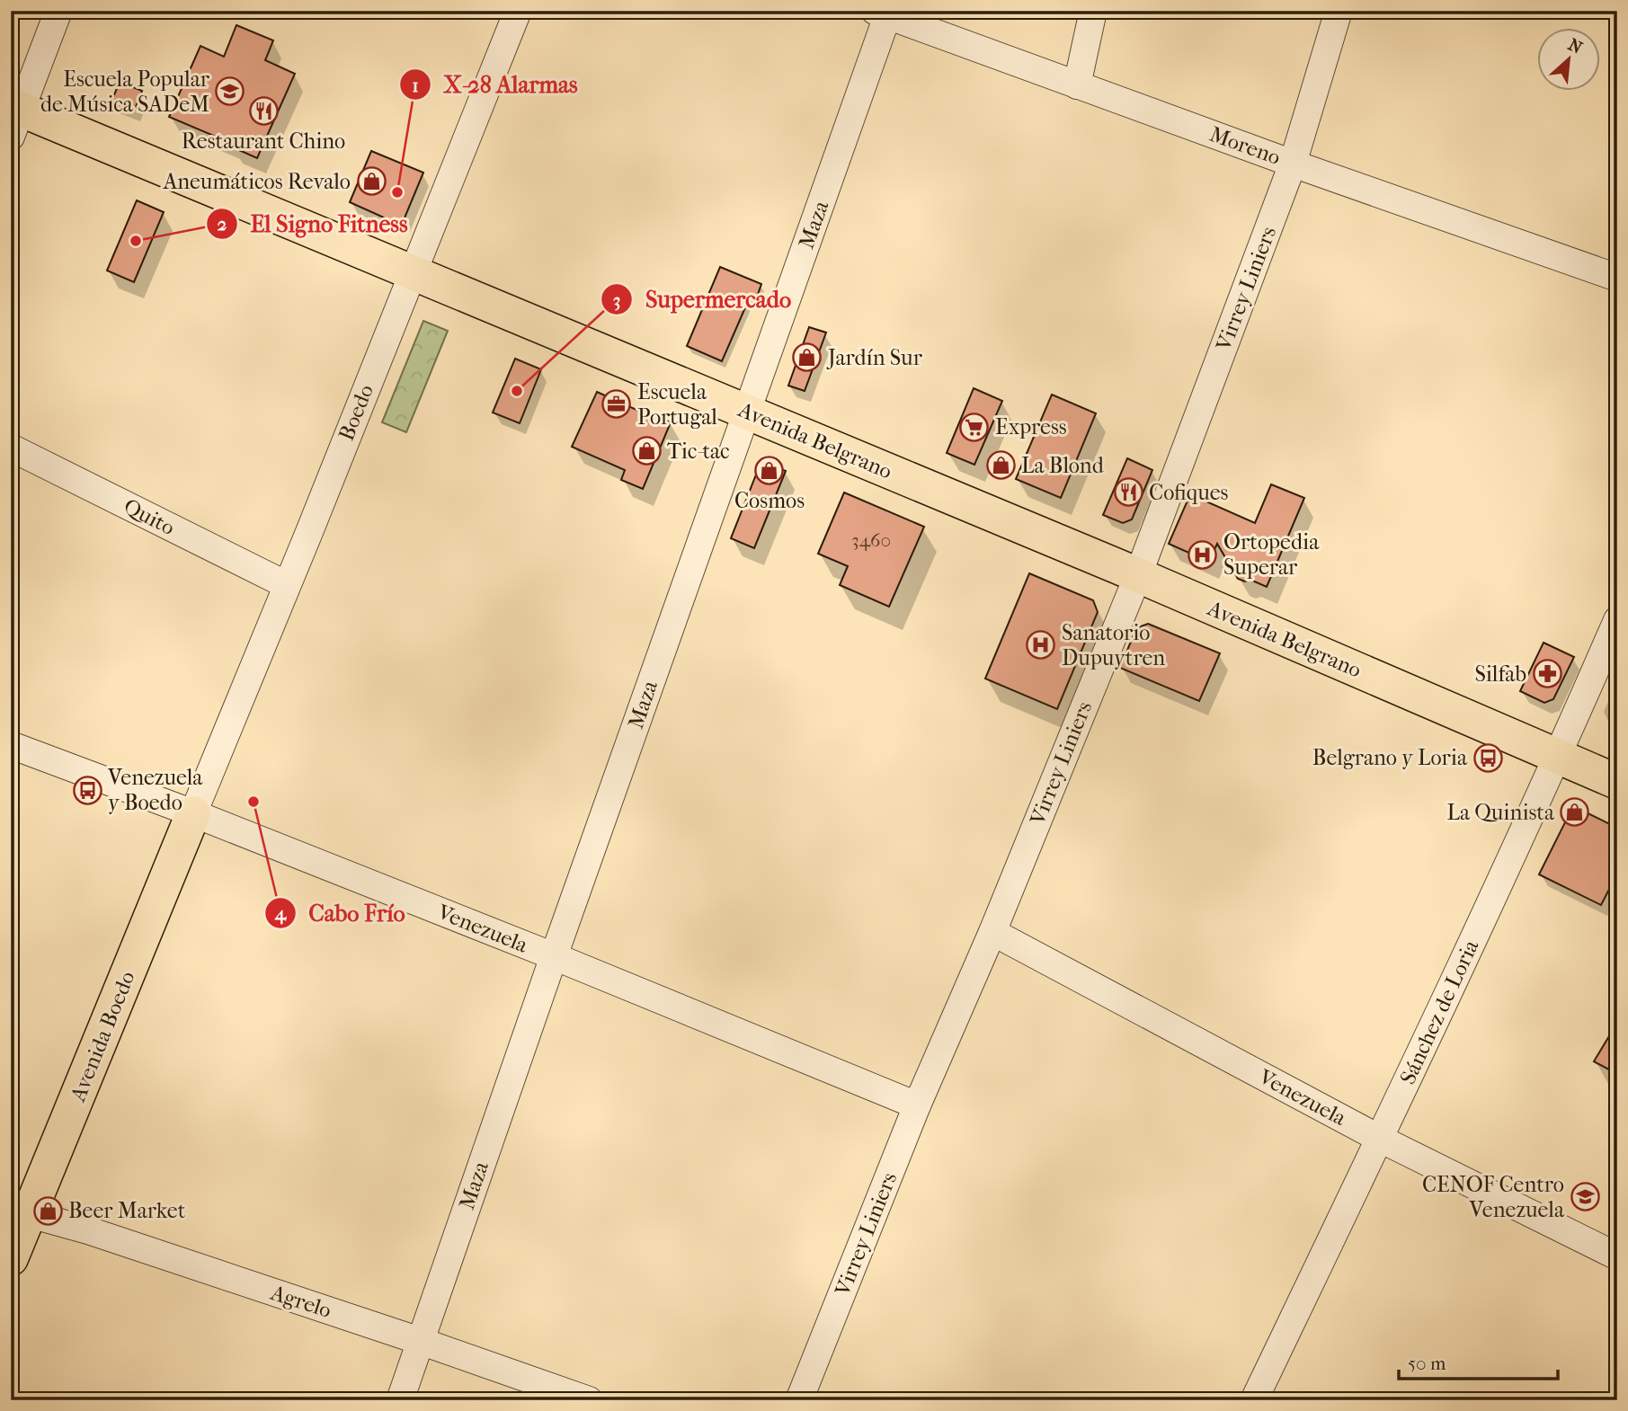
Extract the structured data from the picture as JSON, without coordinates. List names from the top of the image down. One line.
{"streets":{"main road":["Avenida Belgrano","Avenida Boedo"],"street":["Moreno","Maza","Virrey Liniers","Boedo","Quito","Venezuela","Sánchez de Loria","Agrelo"]},"crossings":[["Moreno","Maza"],["Moreno","Virrey Liniers"],["Maza","Avenida Belgrano"],["Maza","Venezuela"],["Maza","Agrelo"],["Virrey Liniers","Avenida Belgrano"],["Virrey Liniers","Venezuela"],["Boedo","Avenida Belgrano"],["Boedo","Quito"],["Boedo","Venezuela"],["Boedo","Avenida Boedo"],["Avenida Belgrano","Sánchez de Loria"],["Venezuela","Sánchez de Loria"],["Venezuela","Avenida Boedo"],["Avenida Boedo","Agrelo"]],"places":{"school or university":["Escuela Popular de Música SADeM","CENOF Centro Venezuela"],"restaurant":["Restaurant Chino","Cofiques"],"shop":["Aneumáticos Revalo","Jardín Sur","Tic-tac","La Blond","Cosmos","La Quinista","Beer Market"],"other":["X-28 Alarmas","El Signo Fitness","Supermercado","Cabo Frío"],"office":["Escuela Portugal"],"supermarket":["Express"],"hospital":["Ortopedia Superar","Sanatorio Dupuytren"],"pharmacy":["Silfab"],"bus stop":["Belgrano y Loria","Venezuela y Boedo"]},"house_numbers":["3460"],"scale_bar":"50 m","north":"top right"}
